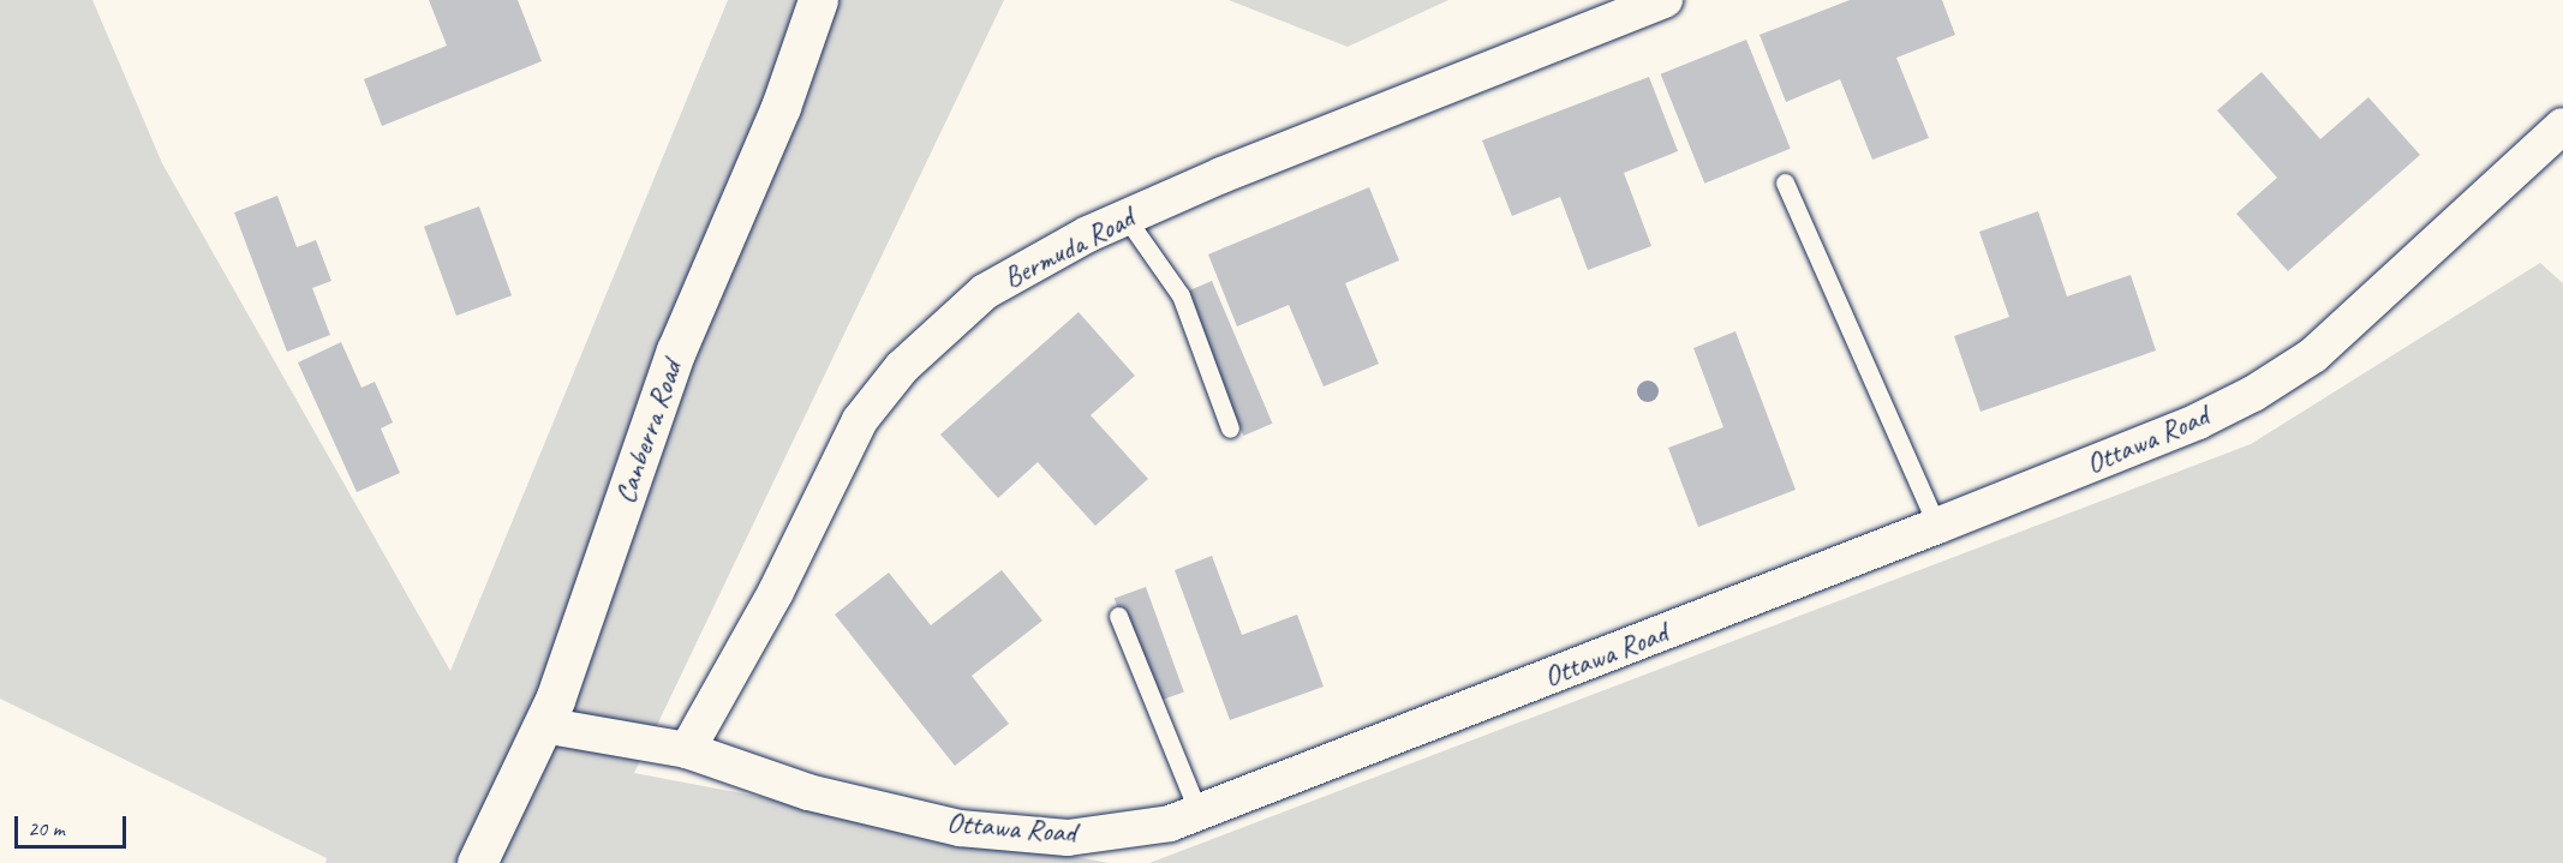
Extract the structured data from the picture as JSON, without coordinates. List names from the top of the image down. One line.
{"streets":{"main road":["Canberra Road"],"street":["Bermuda Road","Ottawa Road"]},"crossings":[["Bermuda Road","Ottawa Road"],["Canberra Road","Ottawa Road"]],"scale_bar":"20 m"}
